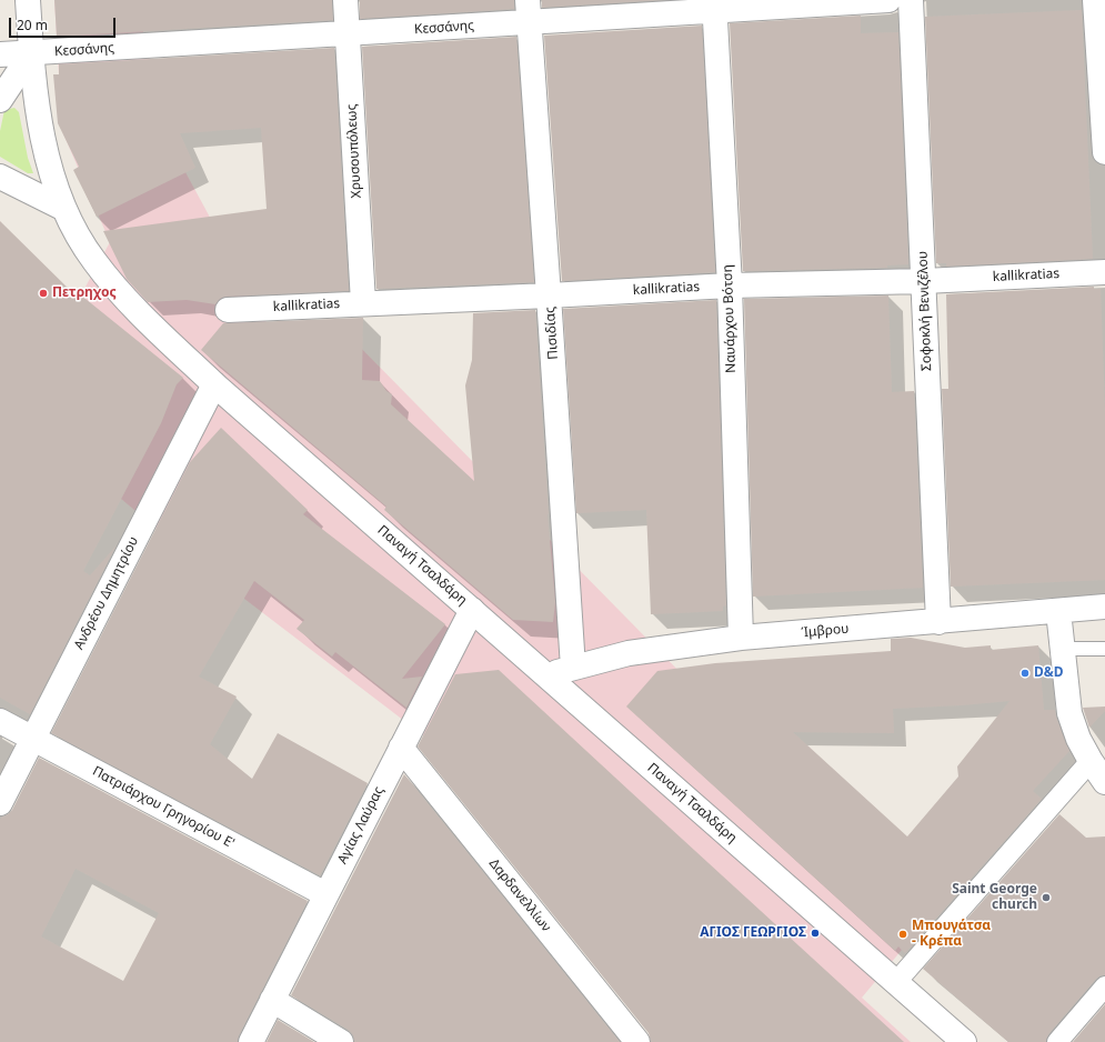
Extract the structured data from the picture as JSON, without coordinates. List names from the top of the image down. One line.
{"streets":{"street":["Κεσσάνης","Χρυσουπόλεως","kallikratias","Σοφοκλή Βενιζέλου","Ναυάρχου Βότση","Πισιδίας","Παναγή Τσαλδάρη","Ανδρέου Δημητρίου","Ίμβρου","Πατριάρχου Γρηγορίου Ε'","Αγίας Λαύρας","Δαρδανελλίων"]},"crossings":[["Κεσσάνης","Χρυσουπόλεως"],["Κεσσάνης","Ναυάρχου Βότση"],["Κεσσάνης","Πισιδίας"],["Κεσσάνης","Παναγή Τσαλδάρη"],["Χρυσουπόλεως","kallikratias"],["kallikratias","Σοφοκλή Βενιζέλου"],["kallikratias","Ναυάρχου Βότση"],["kallikratias","Πισιδίας"],["Σοφοκλή Βενιζέλου","Ίμβρου"],["Ναυάρχου Βότση","Ίμβρου"],["Πισιδίας","Ίμβρου"],["Παναγή Τσαλδάρη","Ανδρέου Δημητρίου"],["Παναγή Τσαλδάρη","Ίμβρου"],["Παναγή Τσαλδάρη","Αγίας Λαύρας"],["Ανδρέου Δημητρίου","Πατριάρχου Γρηγορίου Ε'"],["Πατριάρχου Γρηγορίου Ε'","Αγίας Λαύρας"],["Αγίας Λαύρας","Δαρδανελλίων"]],"places":["Πετρηχος","D&D","Saint George church","ΑΓΙΟΣ ΓΕΩΡΓΙΟΣ","Μπουγάτσα - Κρέπα"],"scale_bar":"20 m"}
